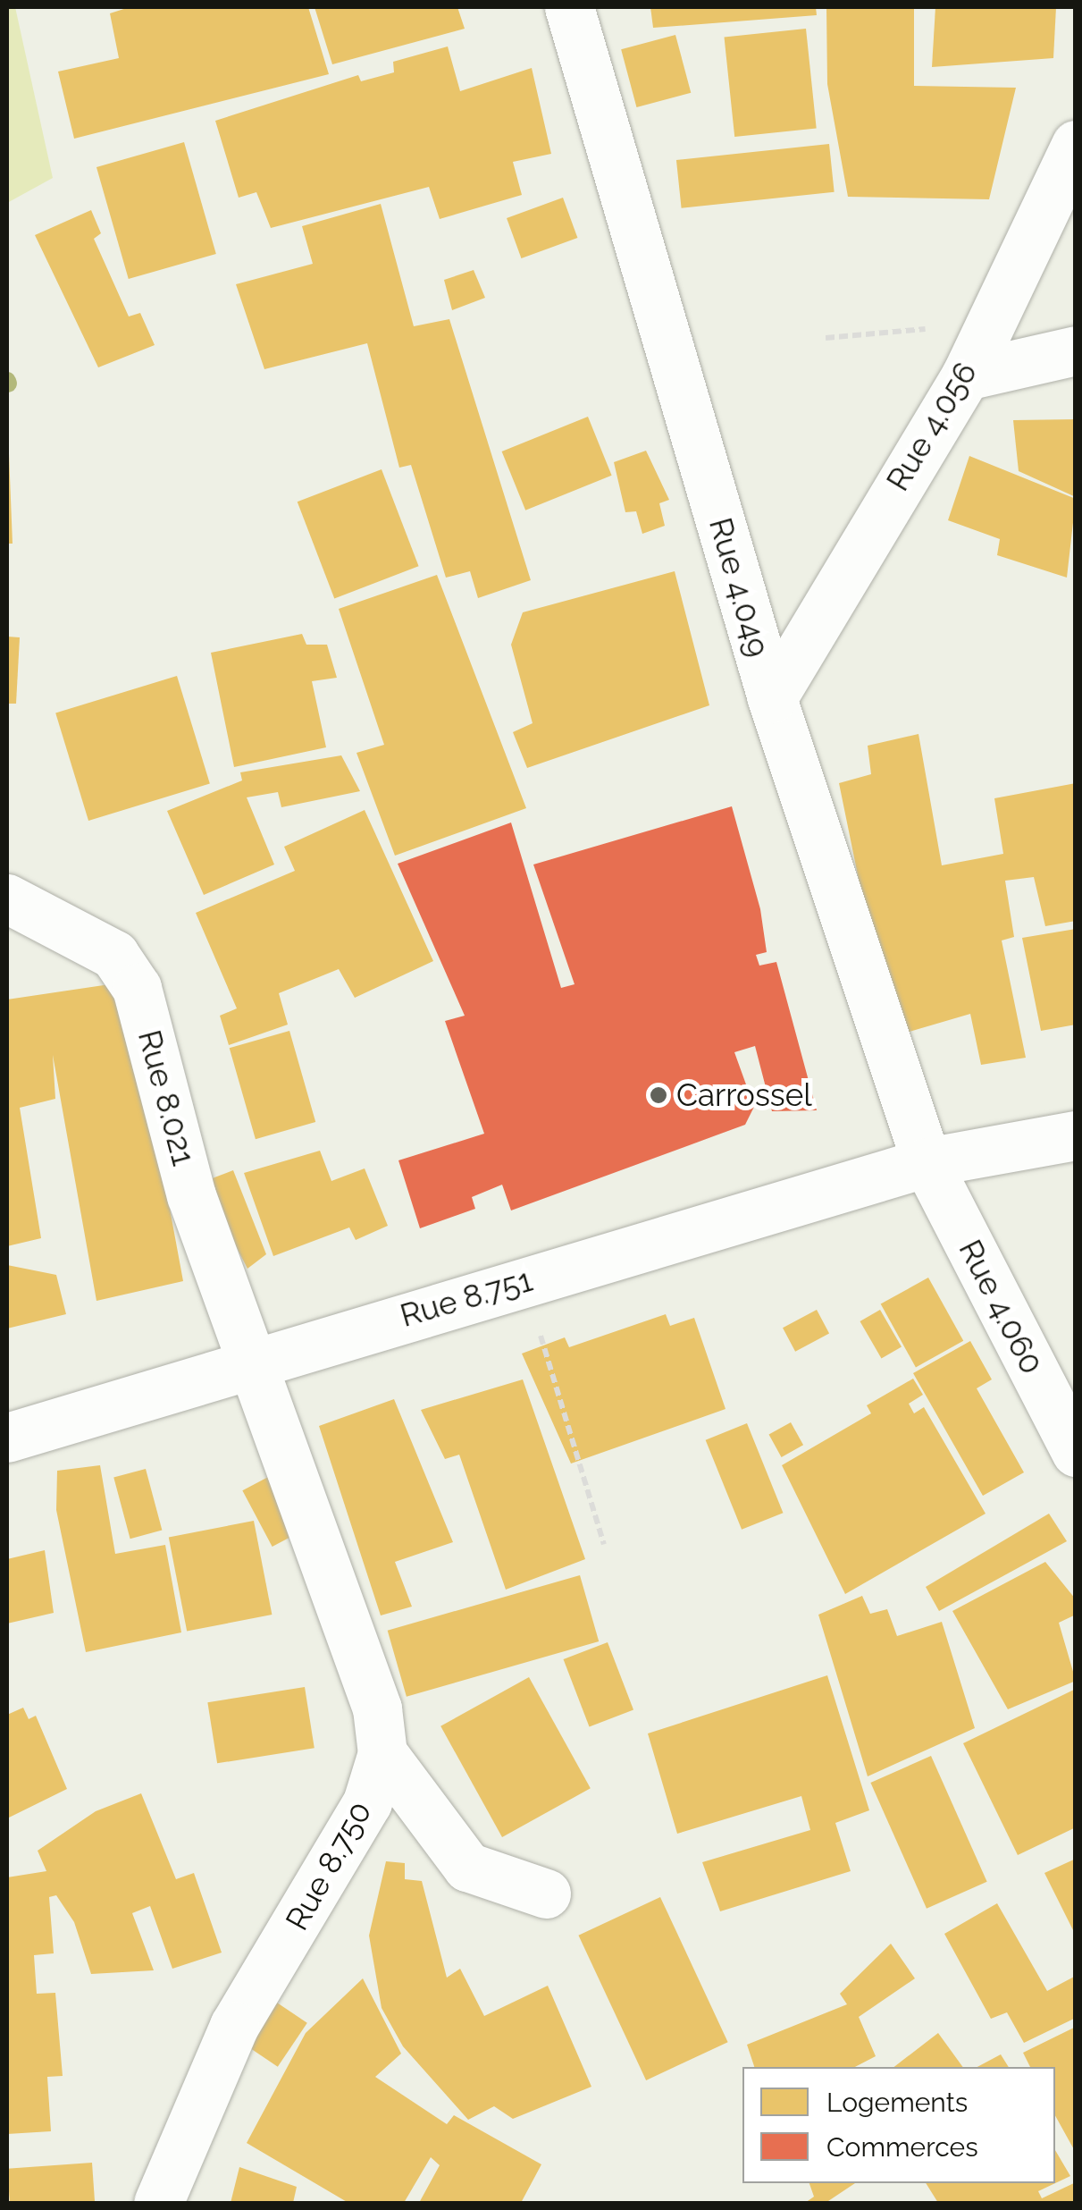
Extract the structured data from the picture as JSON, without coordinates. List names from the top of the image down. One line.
{"streets":{"street":["Rue 4.056","Rue 4.049","Rue 8.021","Rue 8.751","Rue 4.060","Rue 8.750"]},"crossings":[["Rue 4.056","Rue 4.049"],["Rue 4.049","Rue 8.751"],["Rue 4.049","Rue 4.060"],["Rue 8.021","Rue 8.751"],["Rue 8.751","Rue 4.060"]],"places":["Carrossel"],"legend":["Logements","Commerces"]}
